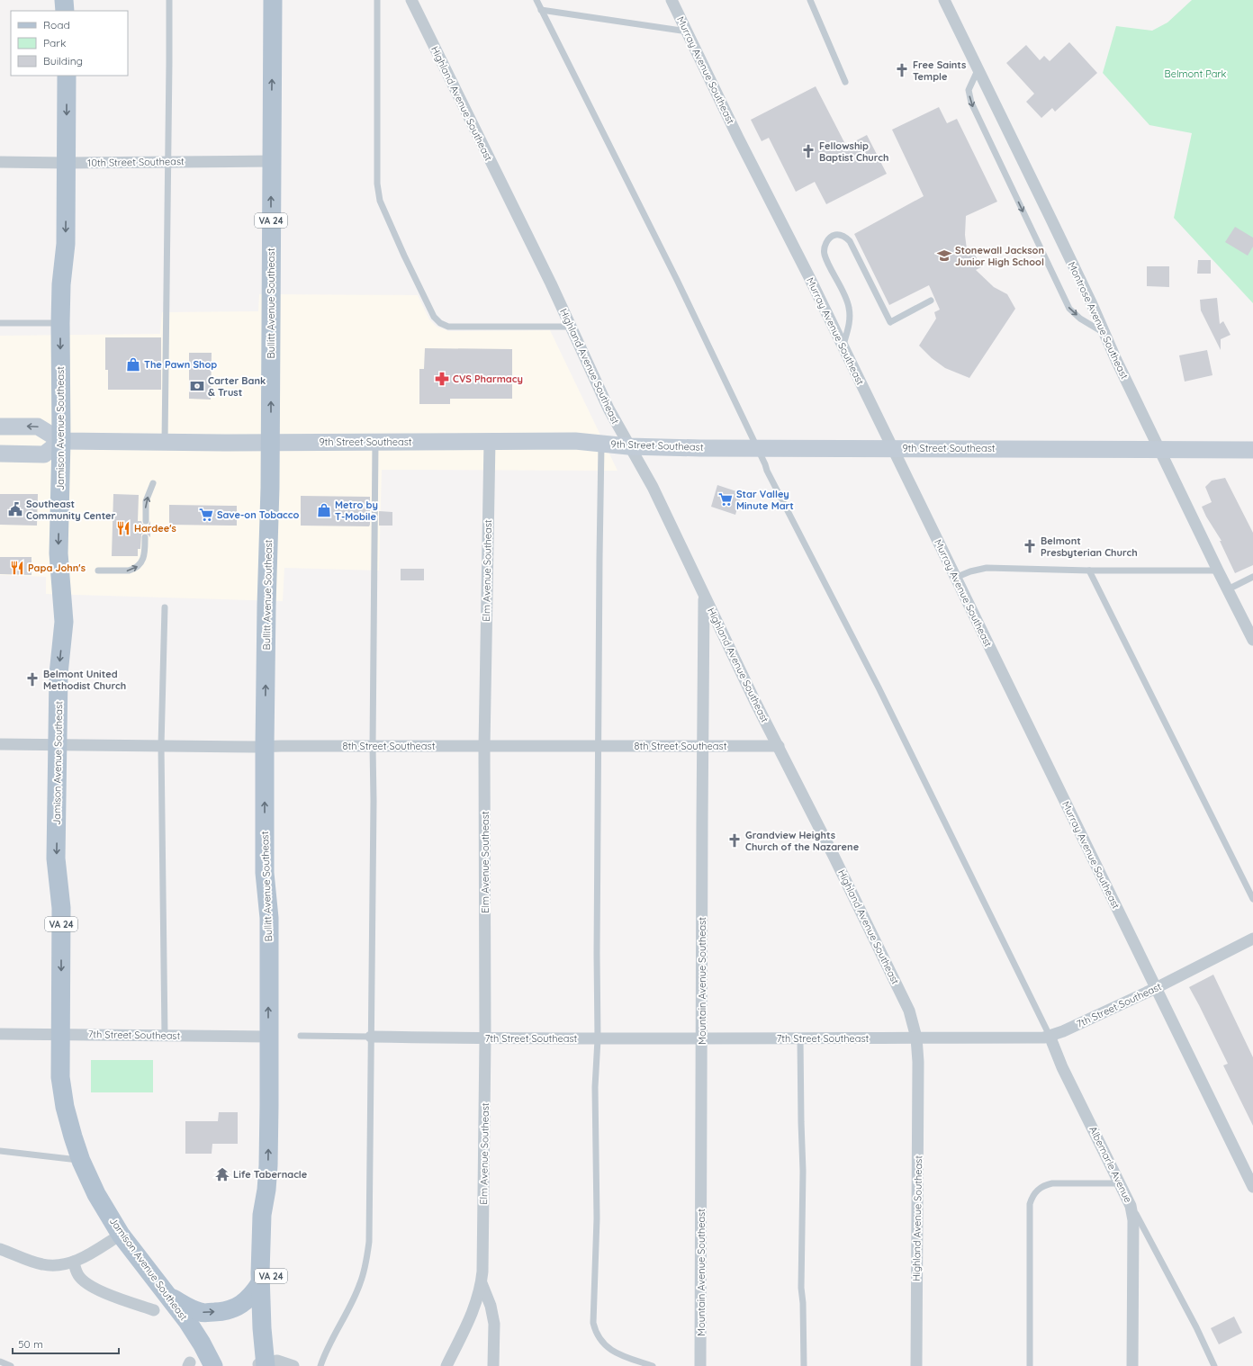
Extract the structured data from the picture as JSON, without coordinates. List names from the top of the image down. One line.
{"streets":{"main road":["VA 24","Bullitt Avenue Southeast","Jamison Avenue Southeast"],"street":["Murray Avenue Southeast","Highland Avenue Southeast","10th Street Southeast","Montrose Avenue Southeast","9th Street Southeast","Elm Avenue Southeast","8th Street Southeast","Mountain Avenue Southeast","7th Street Southeast","Albemarle Avenue"]},"crossings":[["Murray Avenue Southeast","9th Street Southeast"],["Murray Avenue Southeast","7th Street Southeast"],["Highland Avenue Southeast","9th Street Southeast"],["Highland Avenue Southeast","8th Street Southeast"],["Highland Avenue Southeast","Mountain Avenue Southeast"],["Highland Avenue Southeast","7th Street Southeast"],["10th Street Southeast","Bullitt Avenue Southeast"],["10th Street Southeast","Jamison Avenue Southeast"],["Bullitt Avenue Southeast","9th Street Southeast"],["Bullitt Avenue Southeast","8th Street Southeast"],["Bullitt Avenue Southeast","7th Street Southeast"],["Montrose Avenue Southeast","9th Street Southeast"],["Jamison Avenue Southeast","9th Street Southeast"],["Jamison Avenue Southeast","8th Street Southeast"],["Jamison Avenue Southeast","7th Street Southeast"],["9th Street Southeast","Elm Avenue Southeast"],["Elm Avenue Southeast","8th Street Southeast"],["Elm Avenue Southeast","7th Street Southeast"],["8th Street Southeast","Mountain Avenue Southeast"],["Mountain Avenue Southeast","7th Street Southeast"],["7th Street Southeast","Albemarle Avenue"]],"one_way":["Bullitt Avenue Southeast","Jamison Avenue Southeast"],"parks":["Belmont Park"],"places":{"church":["Free Saints Temple","Fellowship Baptist Church","Belmont Presbyterian Church","Belmont United Methodist Church","Grandview Heights Church of the Nazarene"],"school or university":["Stonewall Jackson Junior High School"],"shop":["The Pawn Shop","Metro by T-Mobile"],"pharmacy":["CVS Pharmacy"],"bank":["Carter Bank & Trust"],"supermarket":["Star Valley Minute Mart","Save-on Tobacco"],"public building":["Southeast Community Center"],"restaurant":["Hardee's","Papa John's"],"temple":["Life Tabernacle"]},"legend":["Road","Park","Building"],"scale_bar":"50 m"}
